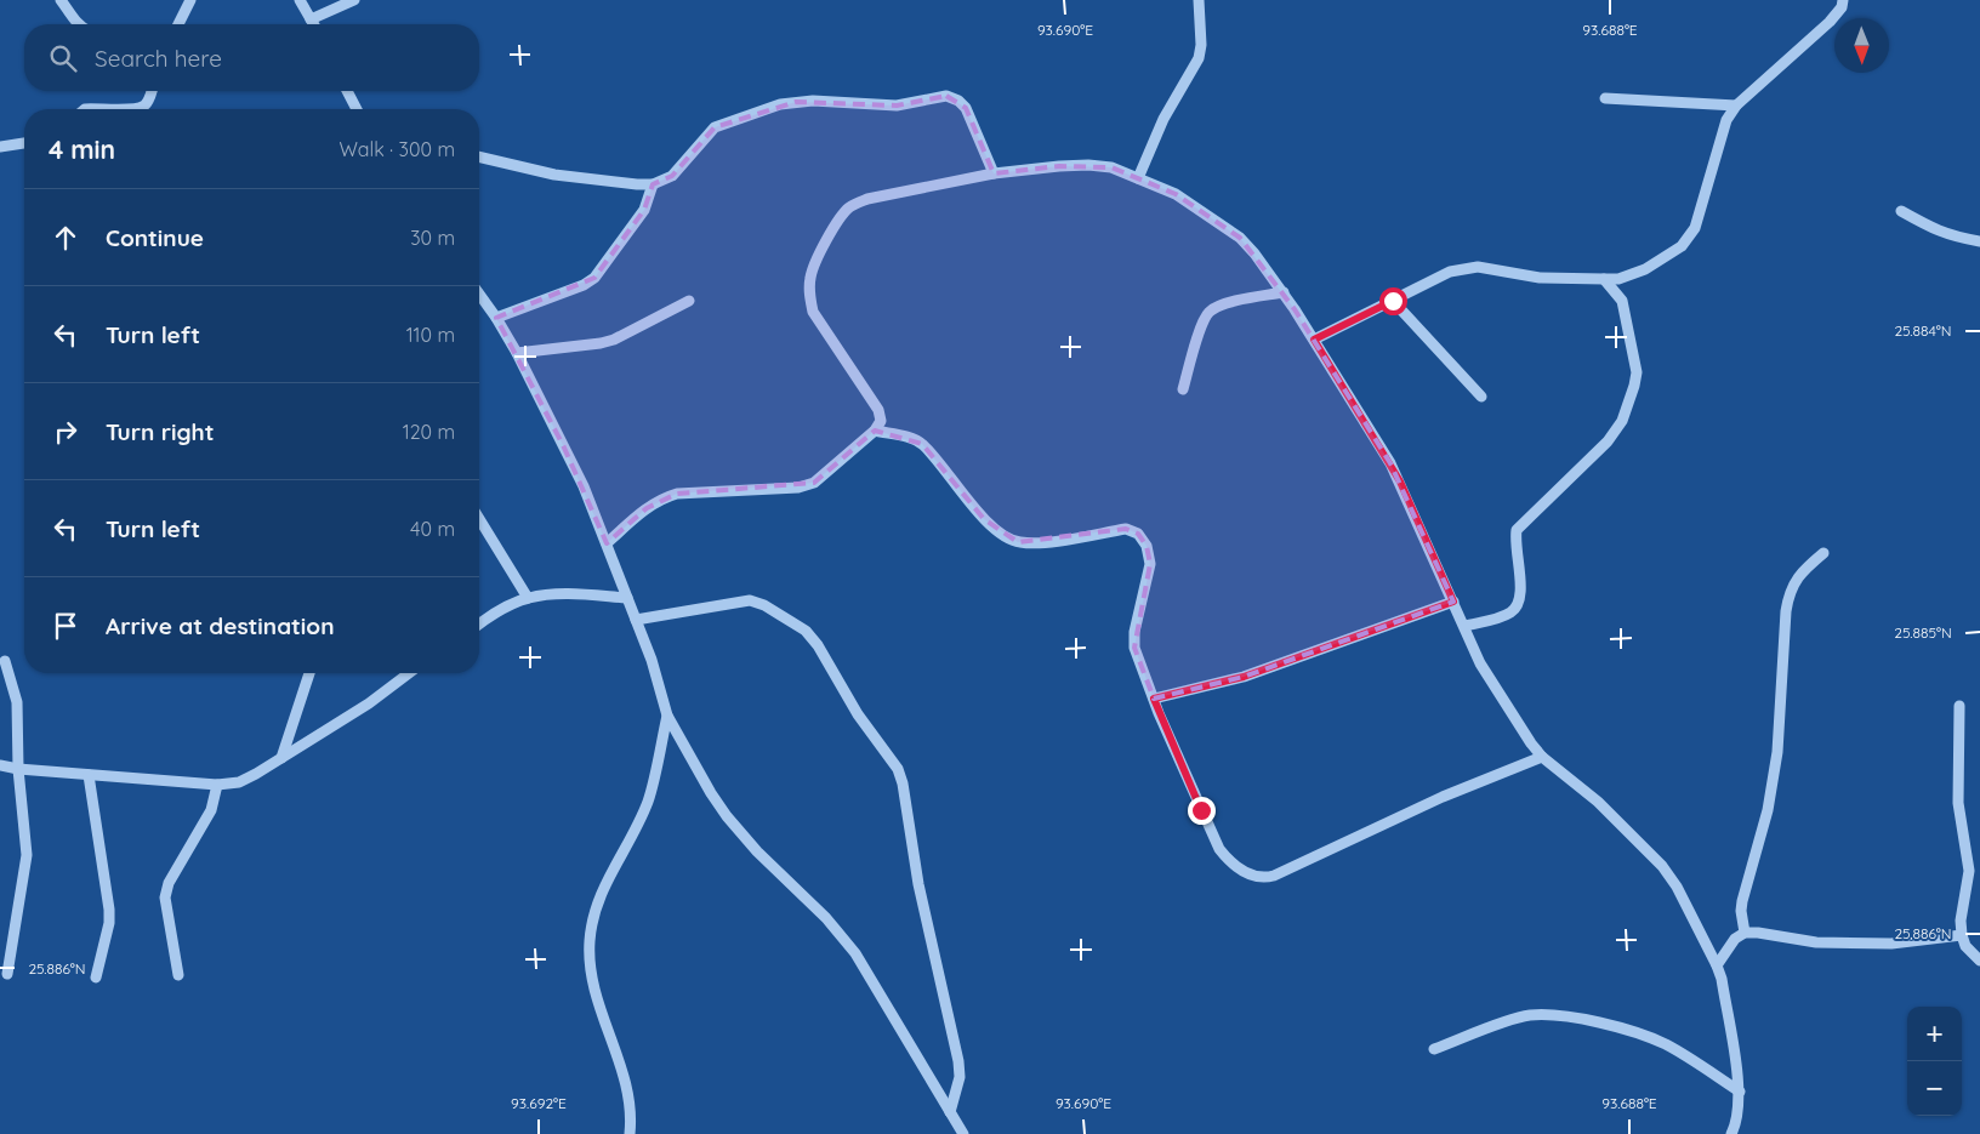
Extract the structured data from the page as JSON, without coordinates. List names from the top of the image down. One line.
{"north":"bottom","page":{"search":"Search here","heading":["4 min","Walk · 300 m"],"list":[["Continue","30 m"],["Turn left","110 m"],["Turn right","120 m"],["Turn left","40 m"],"Arrive at destination"],"map_buttons":["+","−"]},"coordinates":["93.690°E","93.688°E","25.884°N","25.885°N","25.886°N","93.692°E"]}
